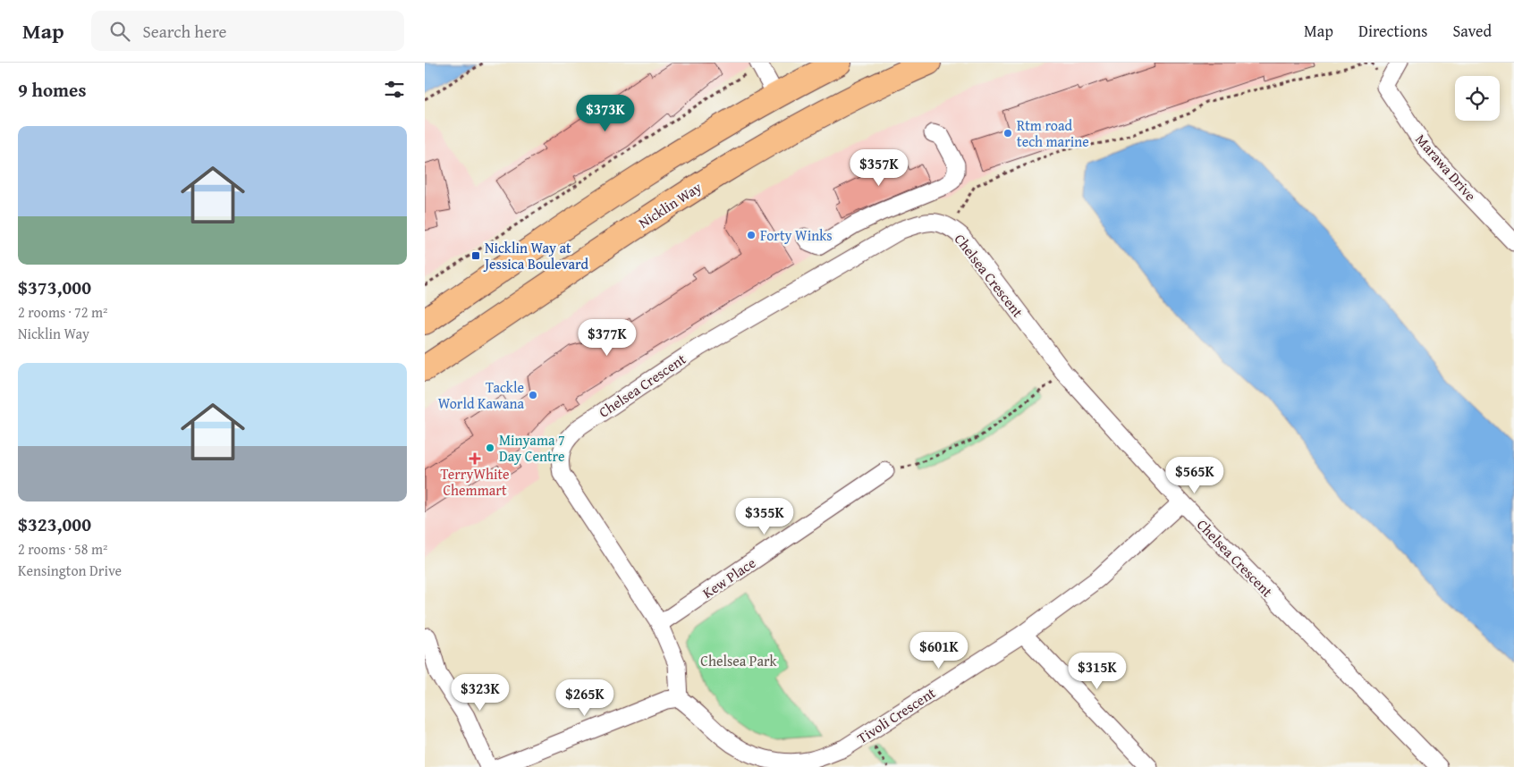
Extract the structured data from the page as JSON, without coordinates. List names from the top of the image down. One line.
{"streets":{"highway":["Nicklin Way"],"street":["Marawa Drive","Chelsea Crescent","Kew Place","Tivoli Crescent"]},"crossings":[["Chelsea Crescent","Kew Place"],["Chelsea Crescent","Tivoli Crescent"]],"parks":["Chelsea Park"],"places":{"other":["Rtm road tech marine","Forty Winks","Tackle World Kawana","Minyama 7 Day Centre"],"transit":["Nicklin Way at Jessica Boulevard"],"health":["TerryWhite Chemmart"]},"page":{"header":"Map","search":"Search here","nav":["Map","Directions","Saved"],"heading":"9 homes","price":["$373K","$357K","$377K","$565K","$355K","$601K","$315K","$323K","$265K"],"list":[{"name":"$373,000","note":"2 rooms · 72 m² · Nicklin Way"},{"name":"$323,000","note":"2 rooms · 58 m² · Kensington Drive"}]}}
